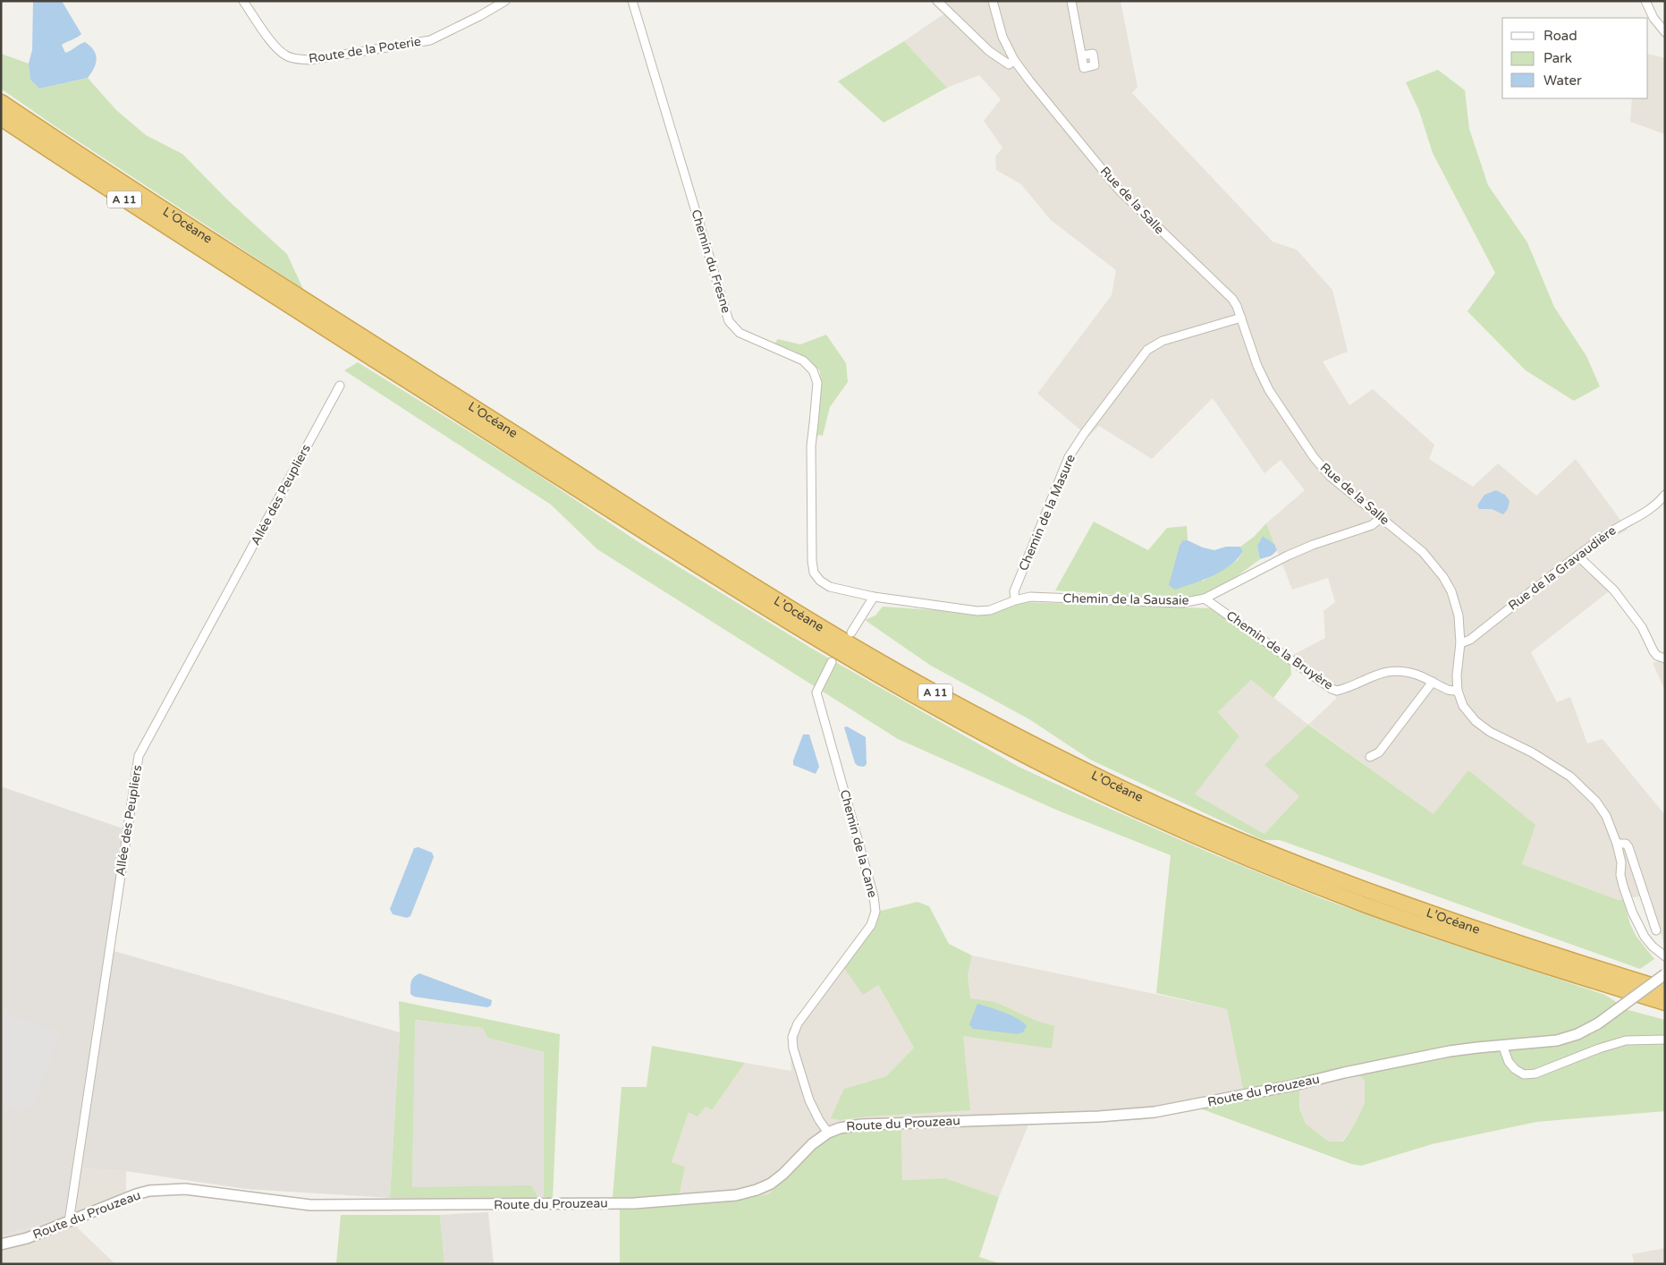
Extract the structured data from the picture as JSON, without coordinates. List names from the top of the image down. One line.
{"streets":{"highway":["A 11","L’Océane"],"street":["Route de la Poterie","Rue de la Salle","Chemin du Fresne","Allée des Peupliers","Chemin de la Masure","Rue de la Gravaudière","Chemin de la Sausaie","Chemin de la Bruyère","Chemin de la Cane","Route du Prouzeau"]},"crossings":[["Rue de la Salle","Chemin de la Masure"],["Rue de la Salle","Rue de la Gravaudière"],["Rue de la Salle","Chemin de la Sausaie"],["Rue de la Salle","Chemin de la Bruyère"],["Allée des Peupliers","Route du Prouzeau"],["Chemin de la Masure","Chemin de la Sausaie"],["Chemin de la Sausaie","Chemin de la Bruyère"],["Chemin de la Cane","Route du Prouzeau"]],"legend":["Road","Park","Water"]}
